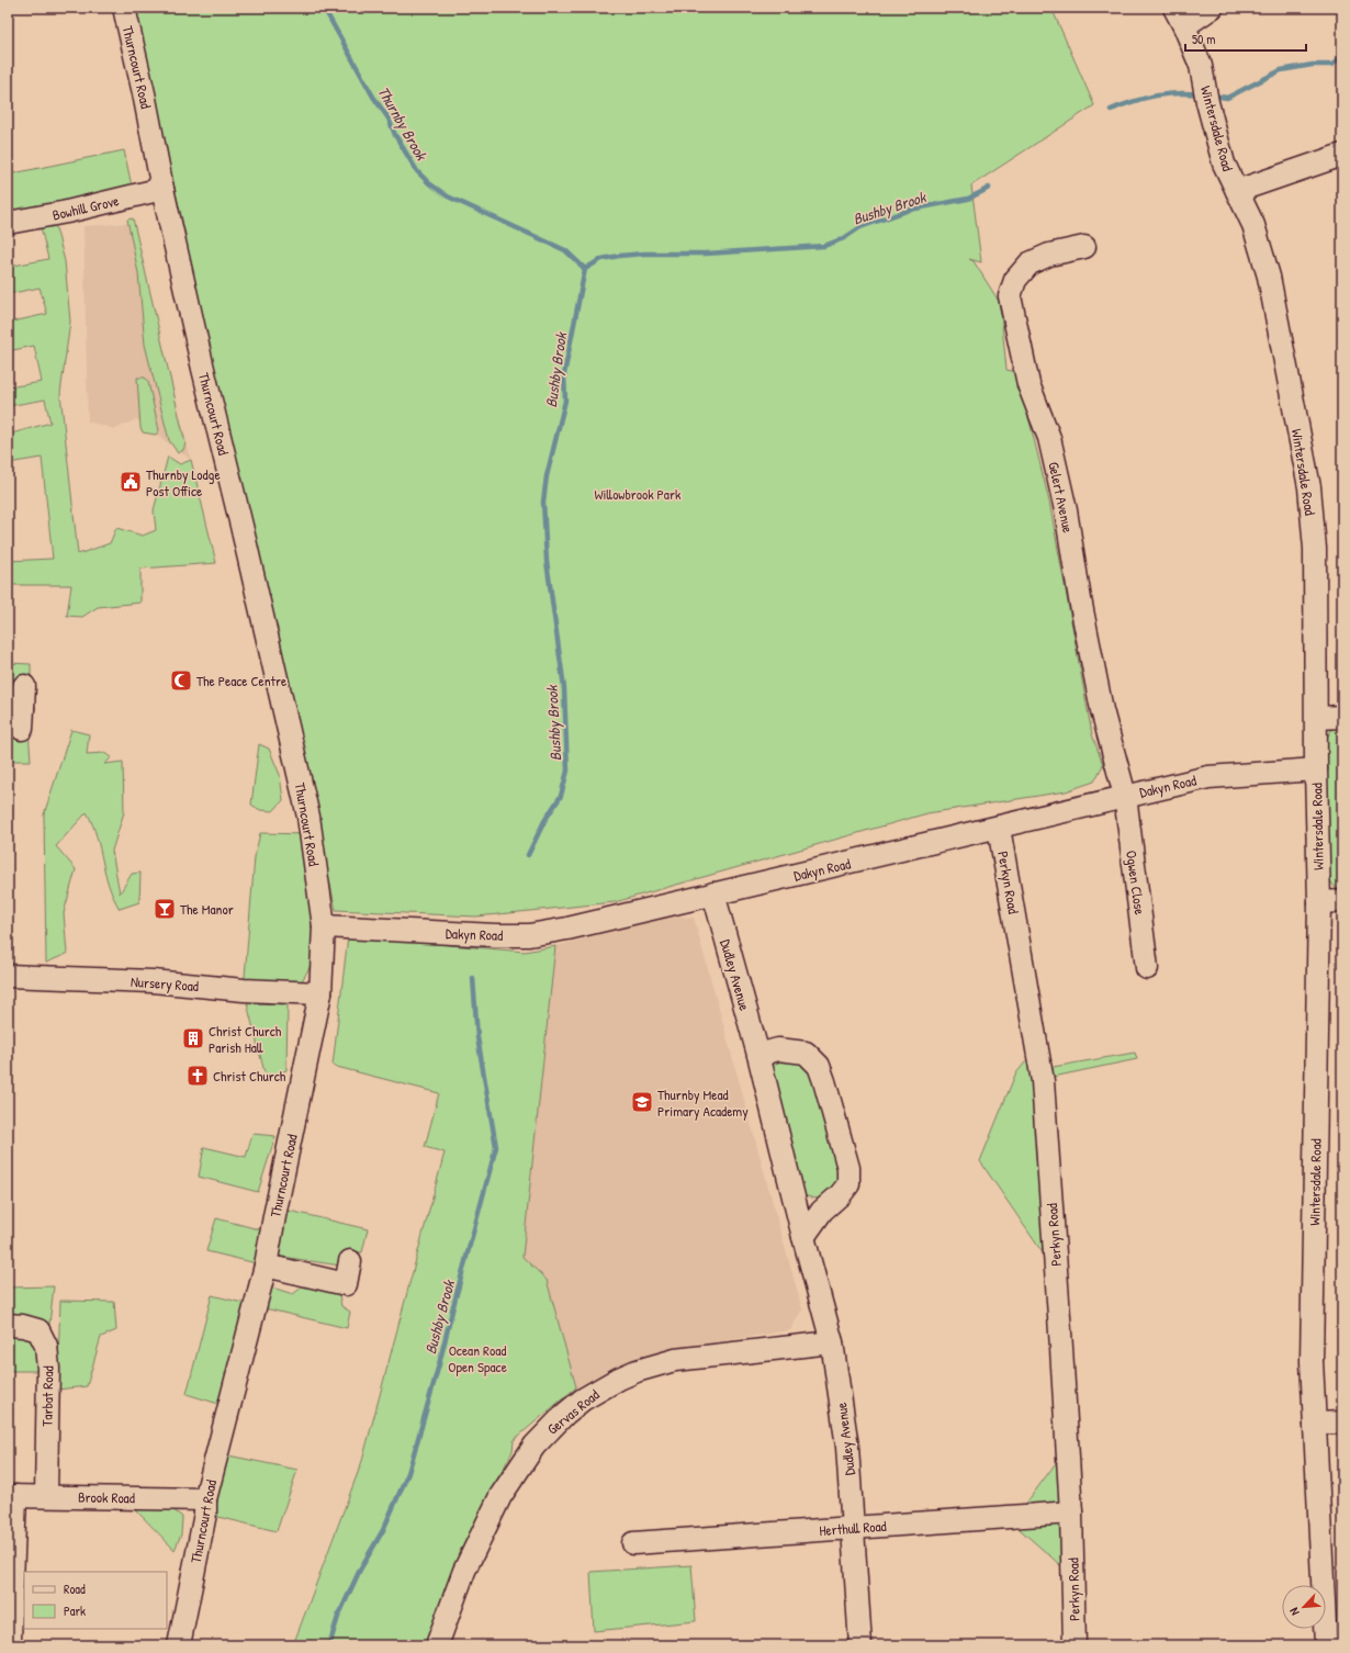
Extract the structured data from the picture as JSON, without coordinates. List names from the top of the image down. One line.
{"streets":{"street":["Thurncourt Road","Wintersdale Road","Bowhill Grove","Gelert Avenue","Dakyn Road","Perkyn Road","Ogwen Close","Dudley Avenue","Nursery Road","Tarbat Road","Gervas Road","Brook Road","Herthull Road"]},"crossings":[["Thurncourt Road","Bowhill Grove"],["Thurncourt Road","Dakyn Road"],["Thurncourt Road","Nursery Road"],["Thurncourt Road","Brook Road"],["Wintersdale Road","Dakyn Road"],["Gelert Avenue","Dakyn Road"],["Gelert Avenue","Ogwen Close"],["Dakyn Road","Perkyn Road"],["Dakyn Road","Ogwen Close"],["Dakyn Road","Dudley Avenue"],["Perkyn Road","Herthull Road"],["Dudley Avenue","Gervas Road"],["Dudley Avenue","Herthull Road"],["Tarbat Road","Brook Road"]],"water":["Thurnby Brook","Bushby Brook"],"parks":["Willowbrook Park","Ocean Road Open Space"],"places":{"public building":["Thurnby Lodge Post Office"],"mosque":["The Peace Centre"],"bar":["The Manor"],"building":["Christ Church Parish Hall"],"church":["Christ Church"],"school or university":["Thurnby Mead Primary Academy"]},"legend":["Road","Park"],"scale_bar":"50 m","north":"bottom left"}
